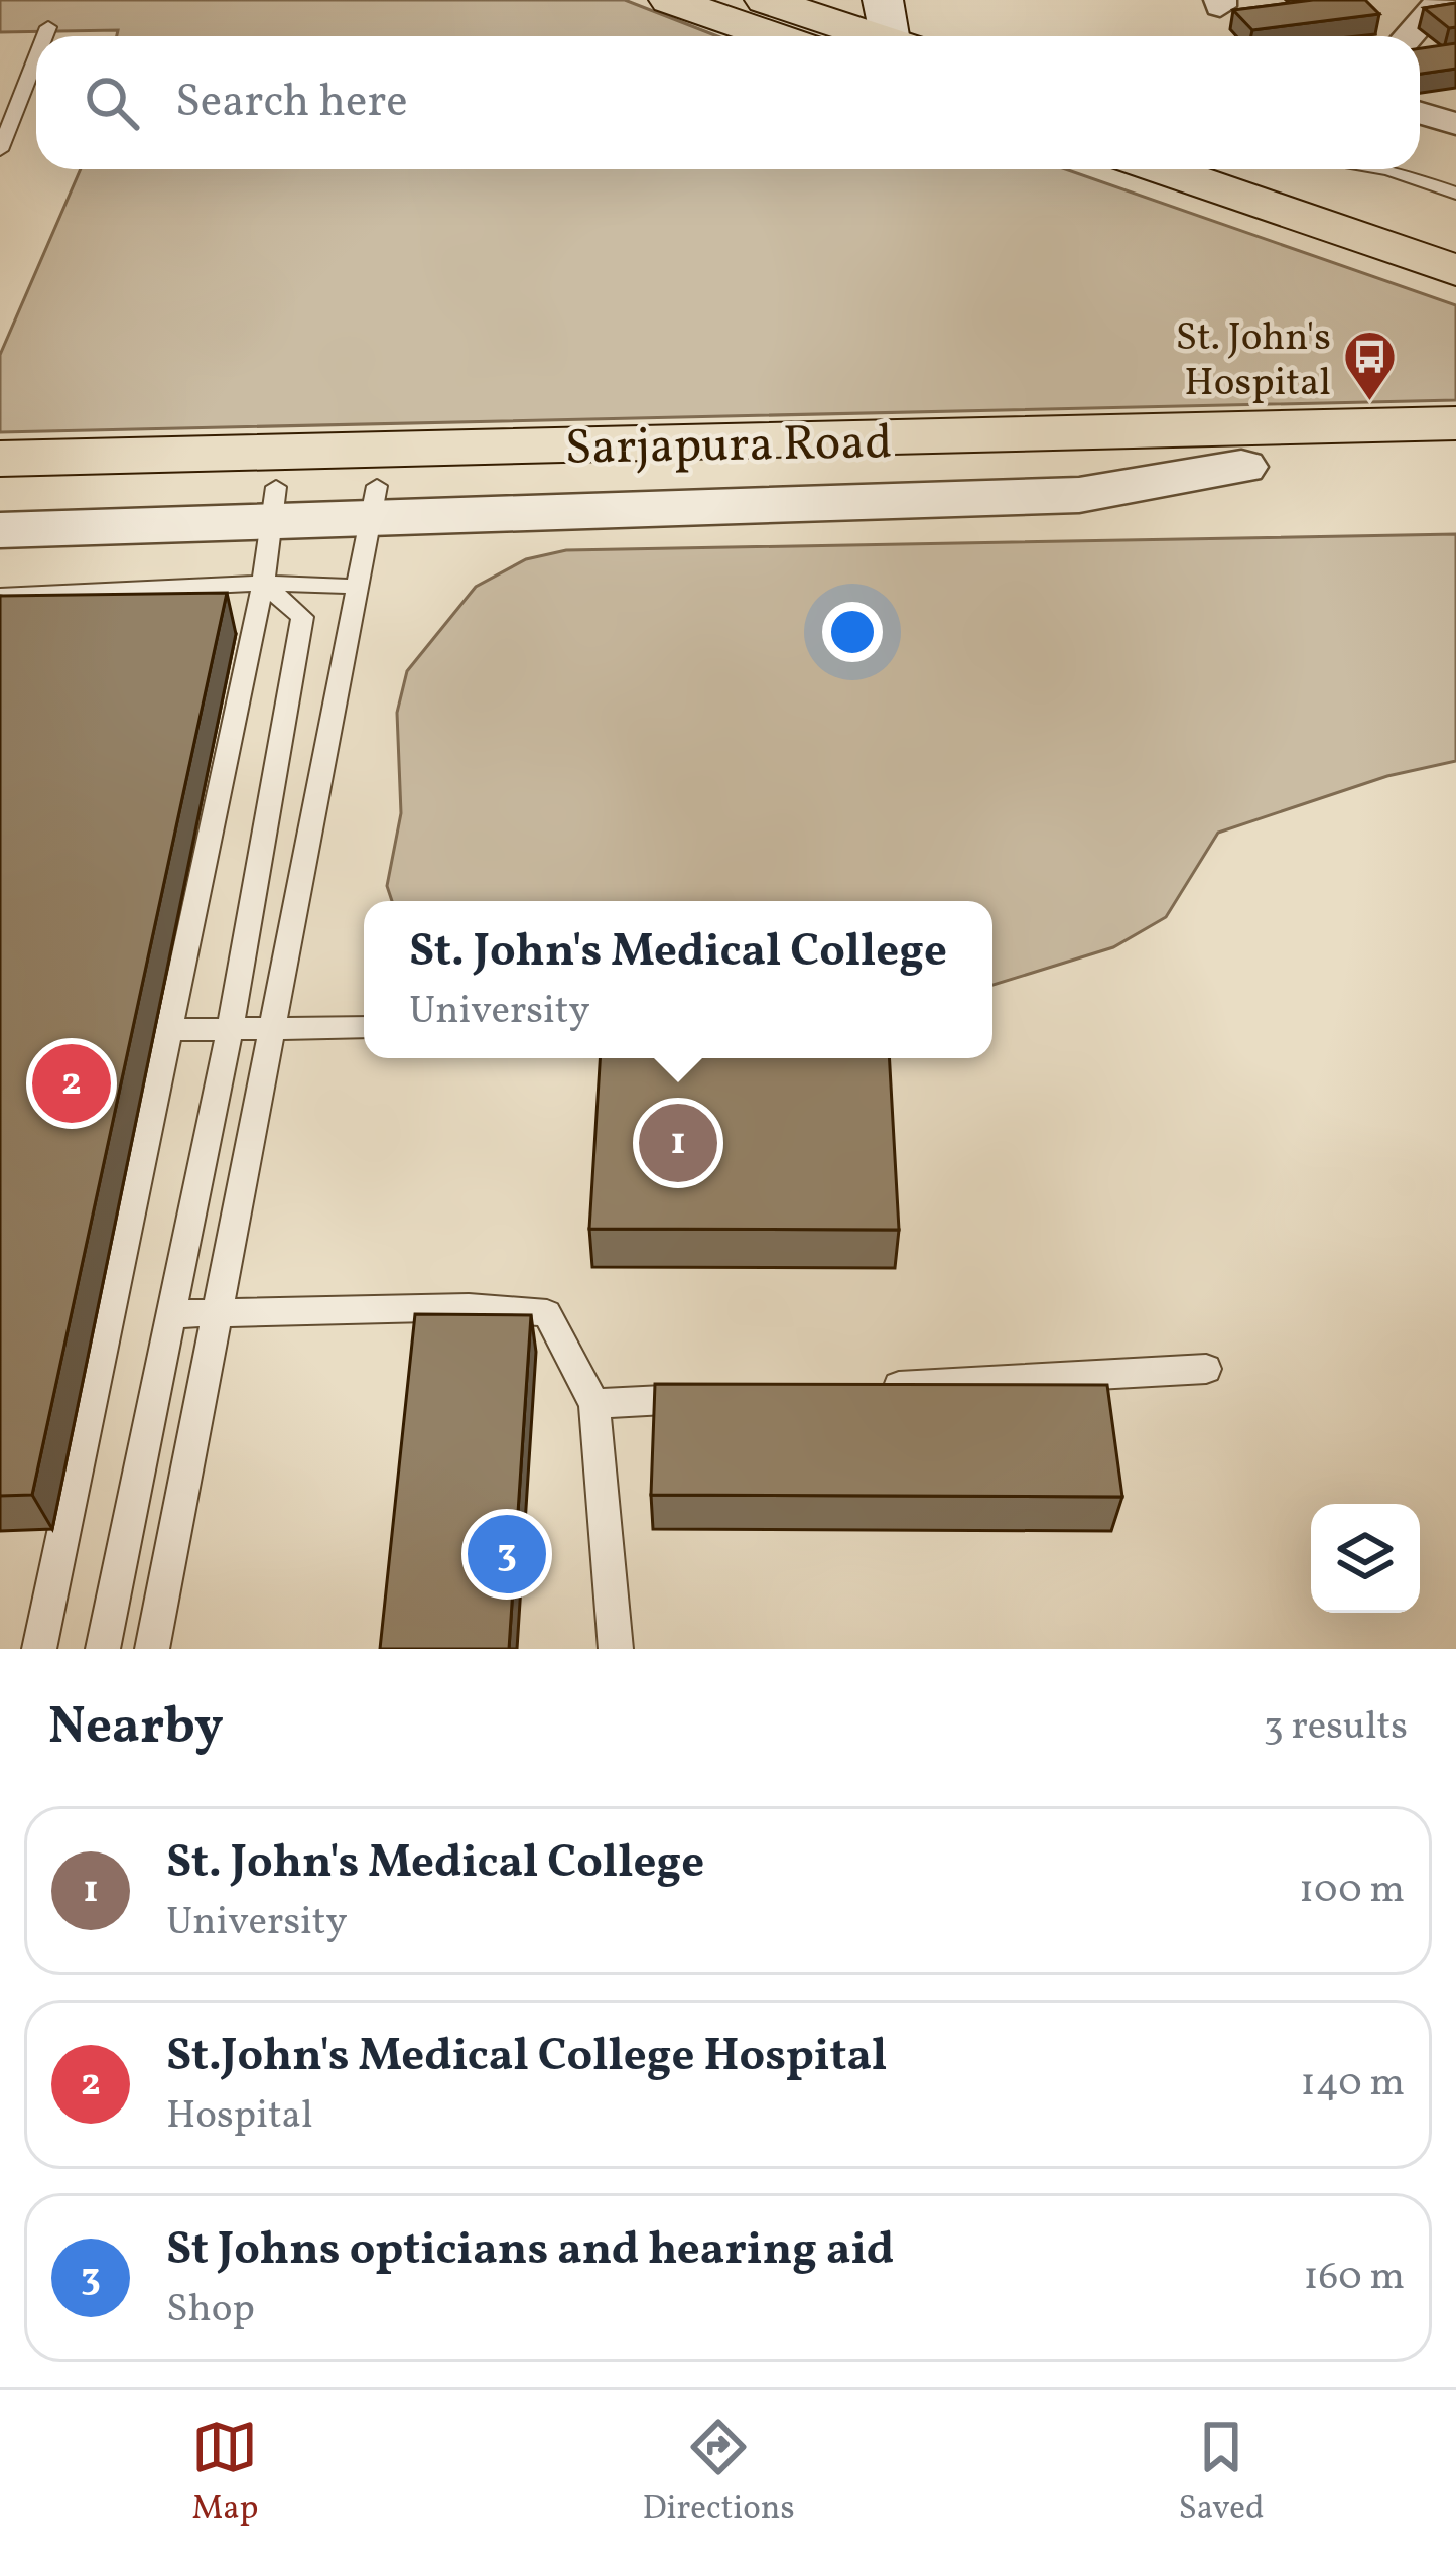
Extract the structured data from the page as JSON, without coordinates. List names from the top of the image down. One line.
{"streets":{"main road":["Sarjapura Road"]},"places":{"bus stop":["St. John's Hospital"]},"page":{"search":"Search here","popup":["St. John's Medical College","University"],"pins":["2","1","3"],"heading":["Nearby","3 results"],"list":[{"mark":"1","name":"St. John's Medical College","note":"University","value":"100 m"},{"mark":"2","name":"St.John's Medical College Hospital","note":"Hospital","value":"140 m"},{"mark":"3","name":"St Johns opticians and hearing aid","note":"Shop","value":"160 m"}],"nav":["Map","Directions","Saved"]}}
